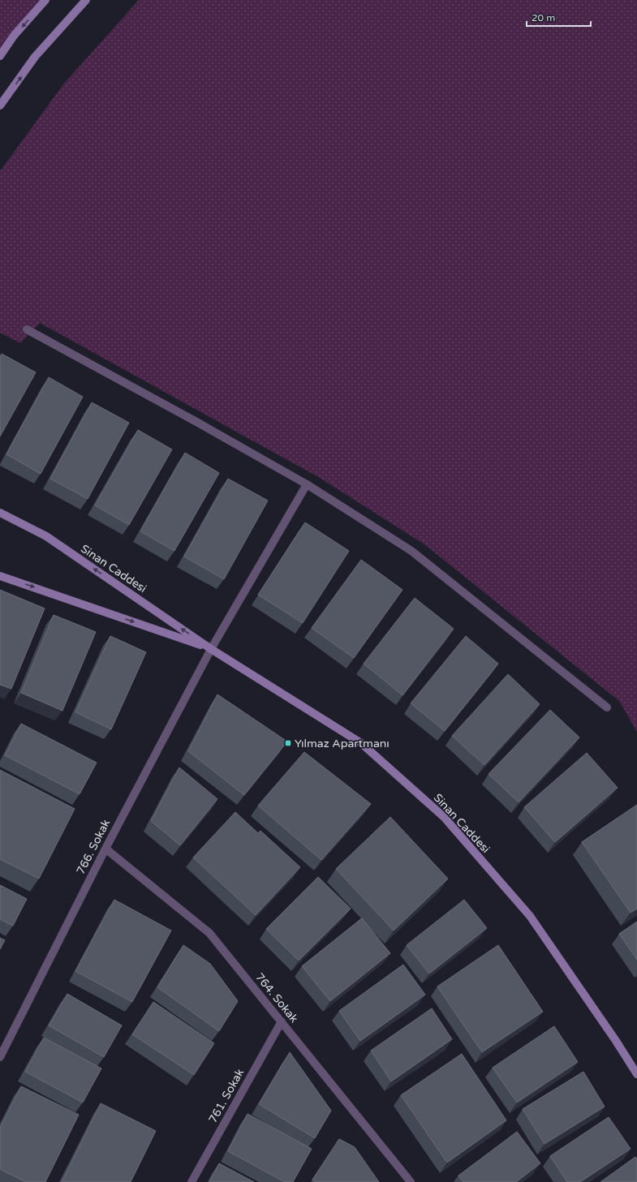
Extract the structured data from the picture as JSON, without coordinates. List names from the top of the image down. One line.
{"streets":{"main road":["Sinan Caddesi"],"street":["766. Sokak","764. Sokak","761. Sokak"]},"crossings":[["Sinan Caddesi","766. Sokak"],["766. Sokak","764. Sokak"],["764. Sokak","761. Sokak"]],"places":{"transit":["Yılmaz Apartmanı"]},"scale_bar":"20 m"}
